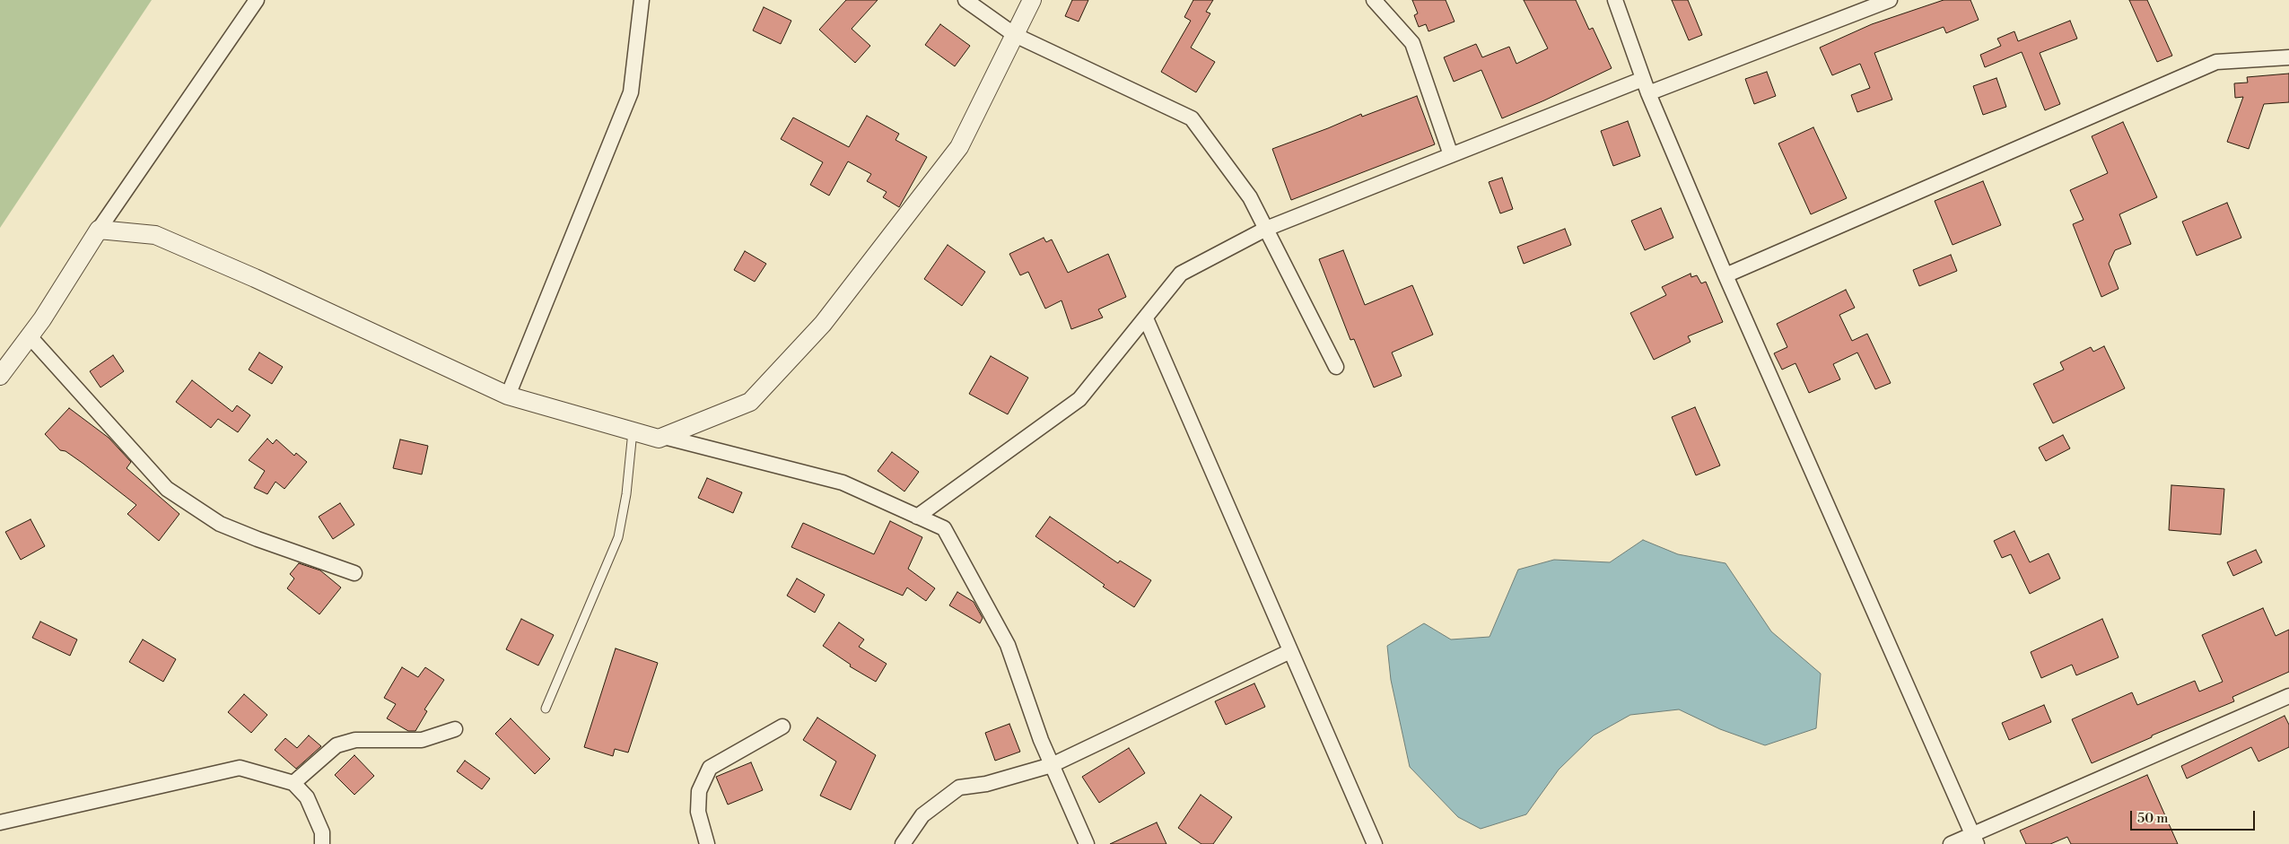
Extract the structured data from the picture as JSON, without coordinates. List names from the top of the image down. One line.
{"scale_bar":"50 m"}
